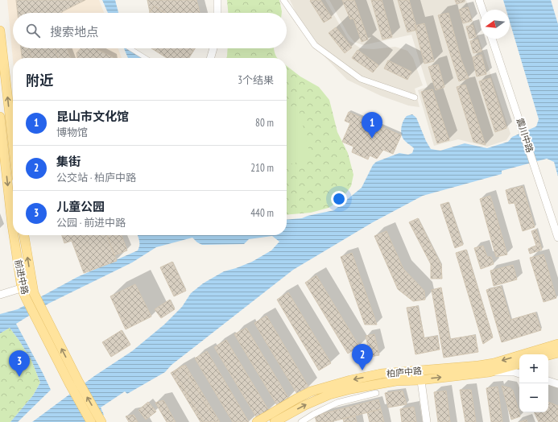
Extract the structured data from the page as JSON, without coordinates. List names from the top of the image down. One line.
{"streets":{"main road":["前进中路","柏庐中路"],"street":["震川中路"]},"north":"left","page":{"search":"搜索地点","heading":["附近","3个结果"],"list":[{"mark":"1","name":"昆山市文化馆","note":"博物馆","value":"80 m"},{"mark":"2","name":"集街","note":"公交站 · 柏庐中路","value":"210 m"},{"mark":"3","name":"儿童公园","note":"公园 · 前进中路","value":"440 m"}],"pins":["1","2","3"],"map_buttons":["+","−"]}}
